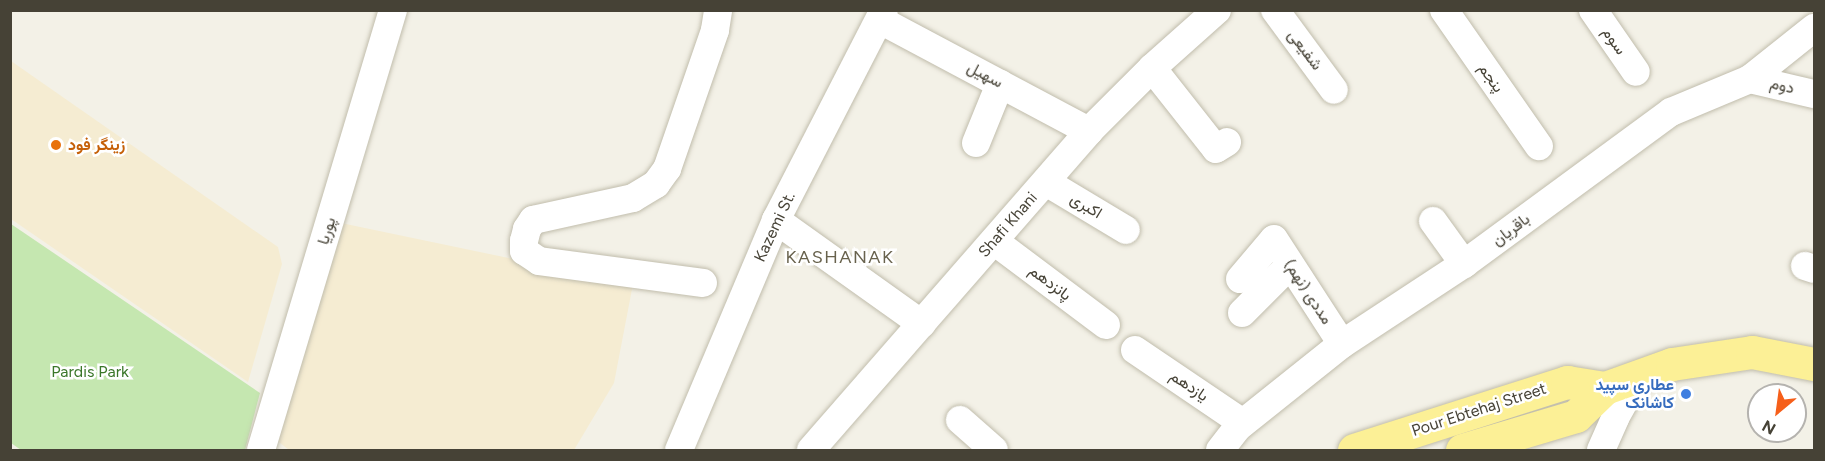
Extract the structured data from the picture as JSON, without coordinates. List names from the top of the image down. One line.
{"streets":{"main road":["Pour Ebtehaj Street"],"street":["سوم","شفیعی","سهیل","پنجم","دوم","اکبری","Shafi Khani","Kazemi St.","باقریان","پوریا","پانزدهم","مددی (نهم)","یازدهم"]},"crossings":[["سهیل","Shafi Khani"],["سهیل","Kazemi St."],["دوم","باقریان"],["اکبری","Shafi Khani"],["Shafi Khani","پانزدهم"],["باقریان","مددی (نهم)"],["باقریان","یازدهم"]],"districts":["KASHANAK"],"parks":["Pardis Park"],"places":["زینگر فود","عطاری سپید کاشانک"],"north":"bottom left"}
